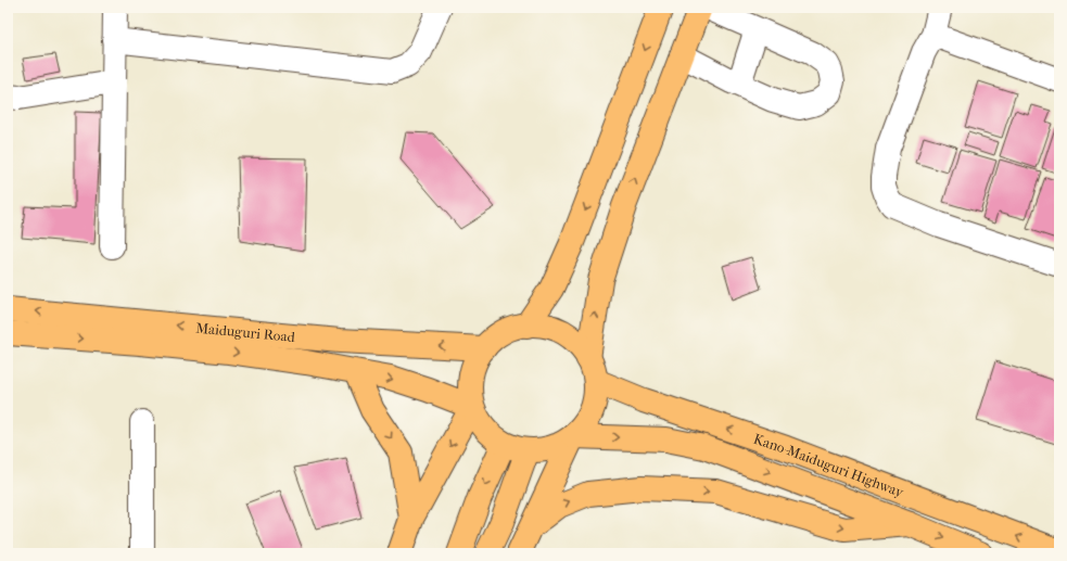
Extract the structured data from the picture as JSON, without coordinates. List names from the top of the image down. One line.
{"streets":{"main road":["Maiduguri Road","Kano-Maiduguri Highway"]},"crossings":[["Maiduguri Road","Kano-Maiduguri Highway"]]}
